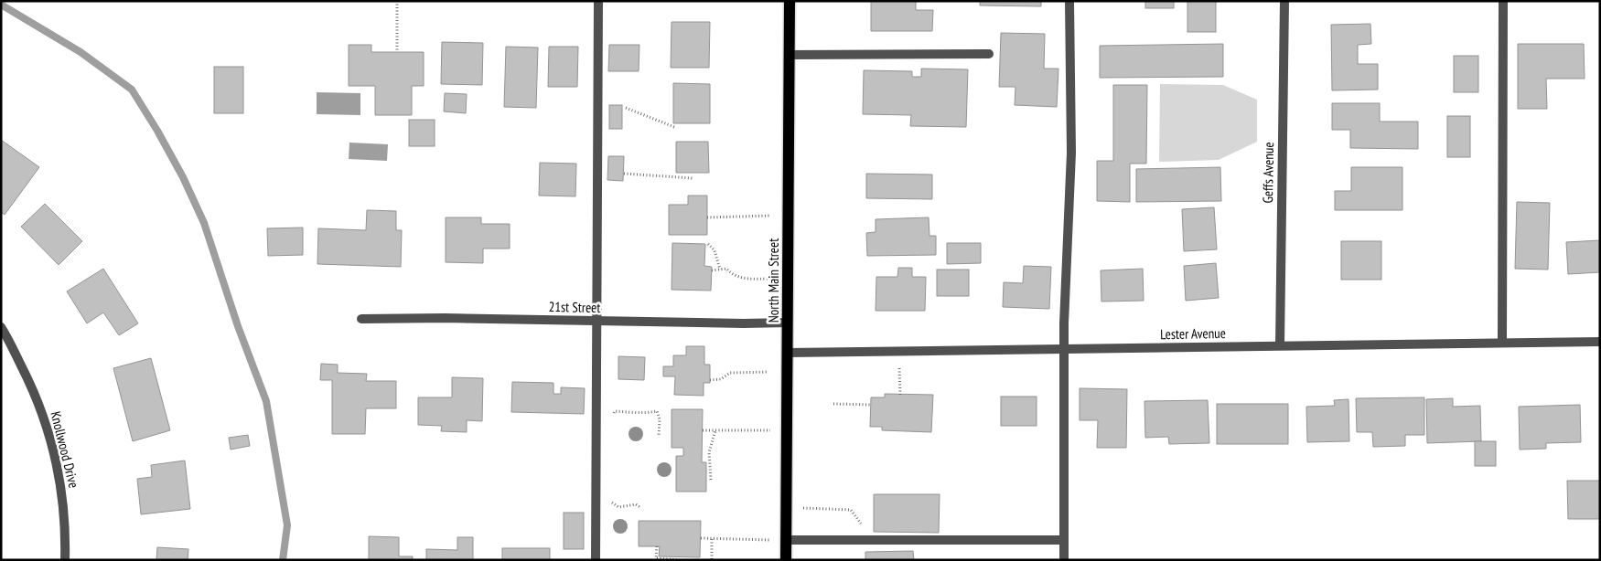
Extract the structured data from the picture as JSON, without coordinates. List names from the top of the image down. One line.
{"streets":{"main road":["North Main Street"],"street":["Geffs Avenue","21st Street","Lester Avenue","Knollwood Drive"]},"crossings":[["Geffs Avenue","Lester Avenue"],["North Main Street","21st Street"],["North Main Street","Lester Avenue"]]}
